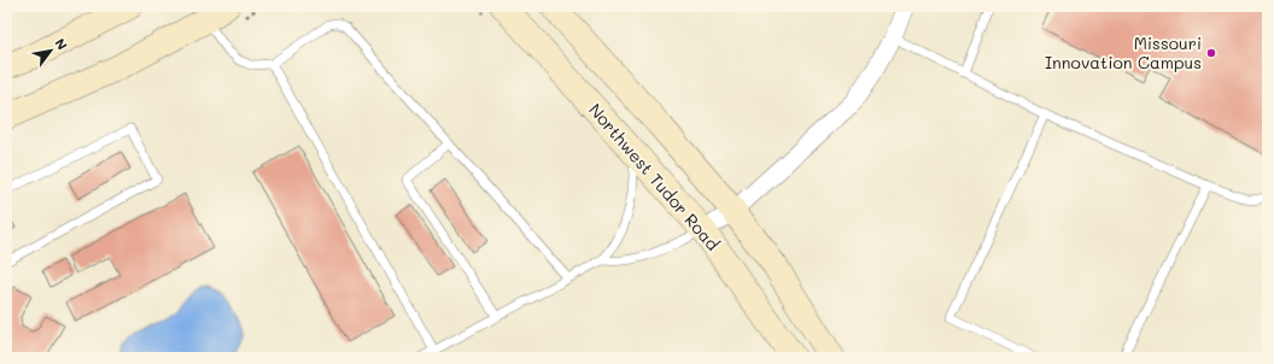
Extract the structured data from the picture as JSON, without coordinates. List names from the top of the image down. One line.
{"streets":{"street":["Northwest Tudor Road"]},"places":["Missouri Innovation Campus"],"north":"top right"}
